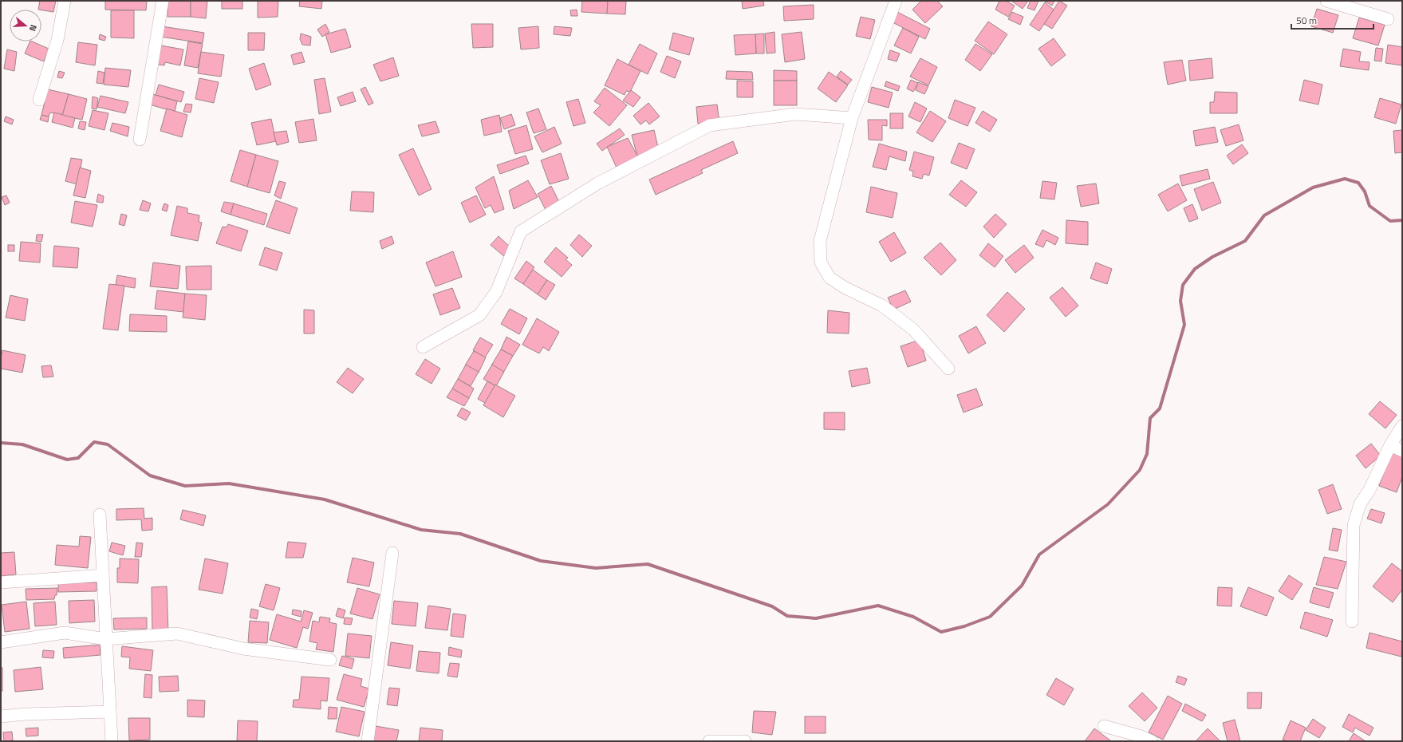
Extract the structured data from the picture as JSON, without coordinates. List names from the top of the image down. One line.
{"scale_bar":"50 m","north":"right"}
